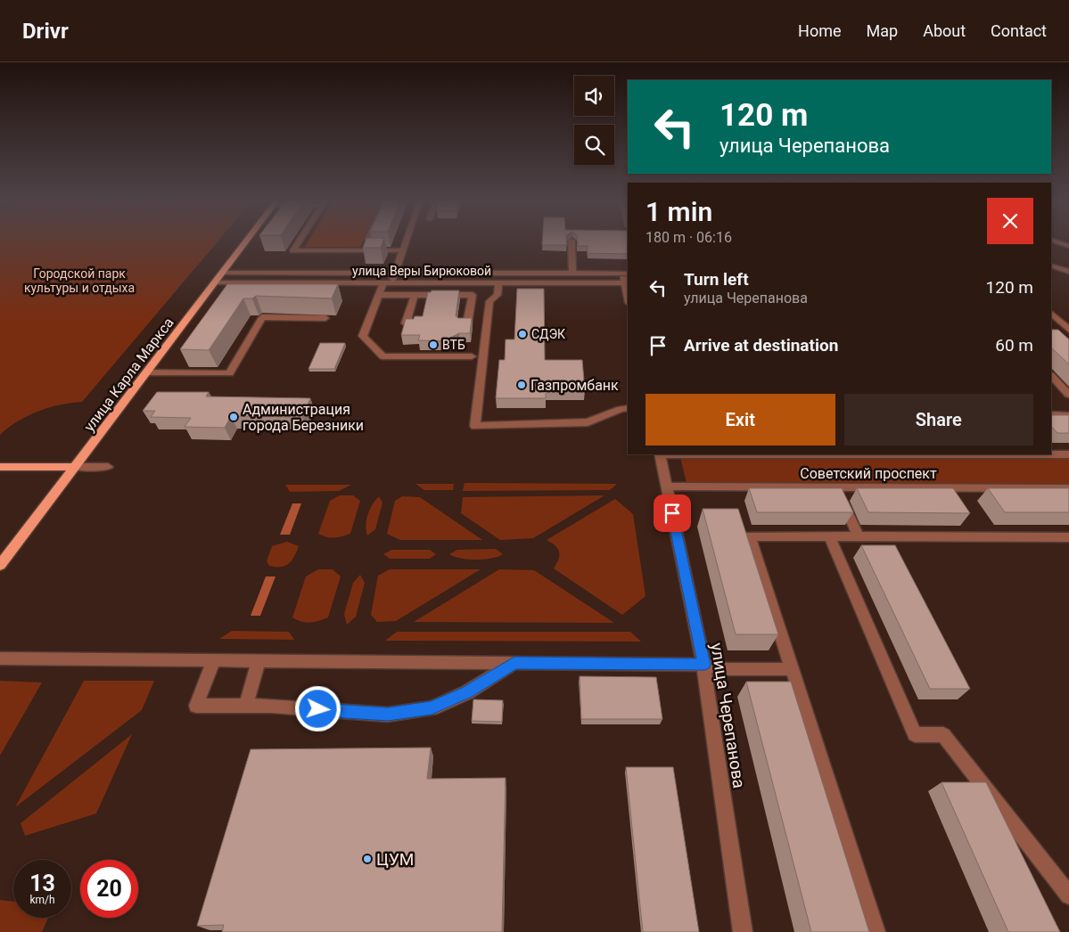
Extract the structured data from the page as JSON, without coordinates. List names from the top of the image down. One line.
{"streets":{"main road":["улица Карла Маркса"],"street":["улица Веры Бирюковой","Советский проспект","улица Черепанова"]},"crossings":[["улица Веры Бирюковой","улица Карла Маркса"],["Советский проспект","улица Черепанова"]],"parks":["Городской парк культуры и отдыха"],"places":["СДЭК","ВТБ","Газпромбанк","Администрация города Березники","ЦУМ"],"page":{"header":"Drivr","nav":["Home","Map","About","Contact"],"turn":["120 m","улица Черепанова"],"heading":["1 min","180 m · 06:16"],"list":[{"name":"Turn left","note":"улица Черепанова","value":"120 m"},{"name":"Arrive at destination","value":"60 m"}],"buttons":["Exit","Share"],"speed":"13 km/h","limit":"20"}}
